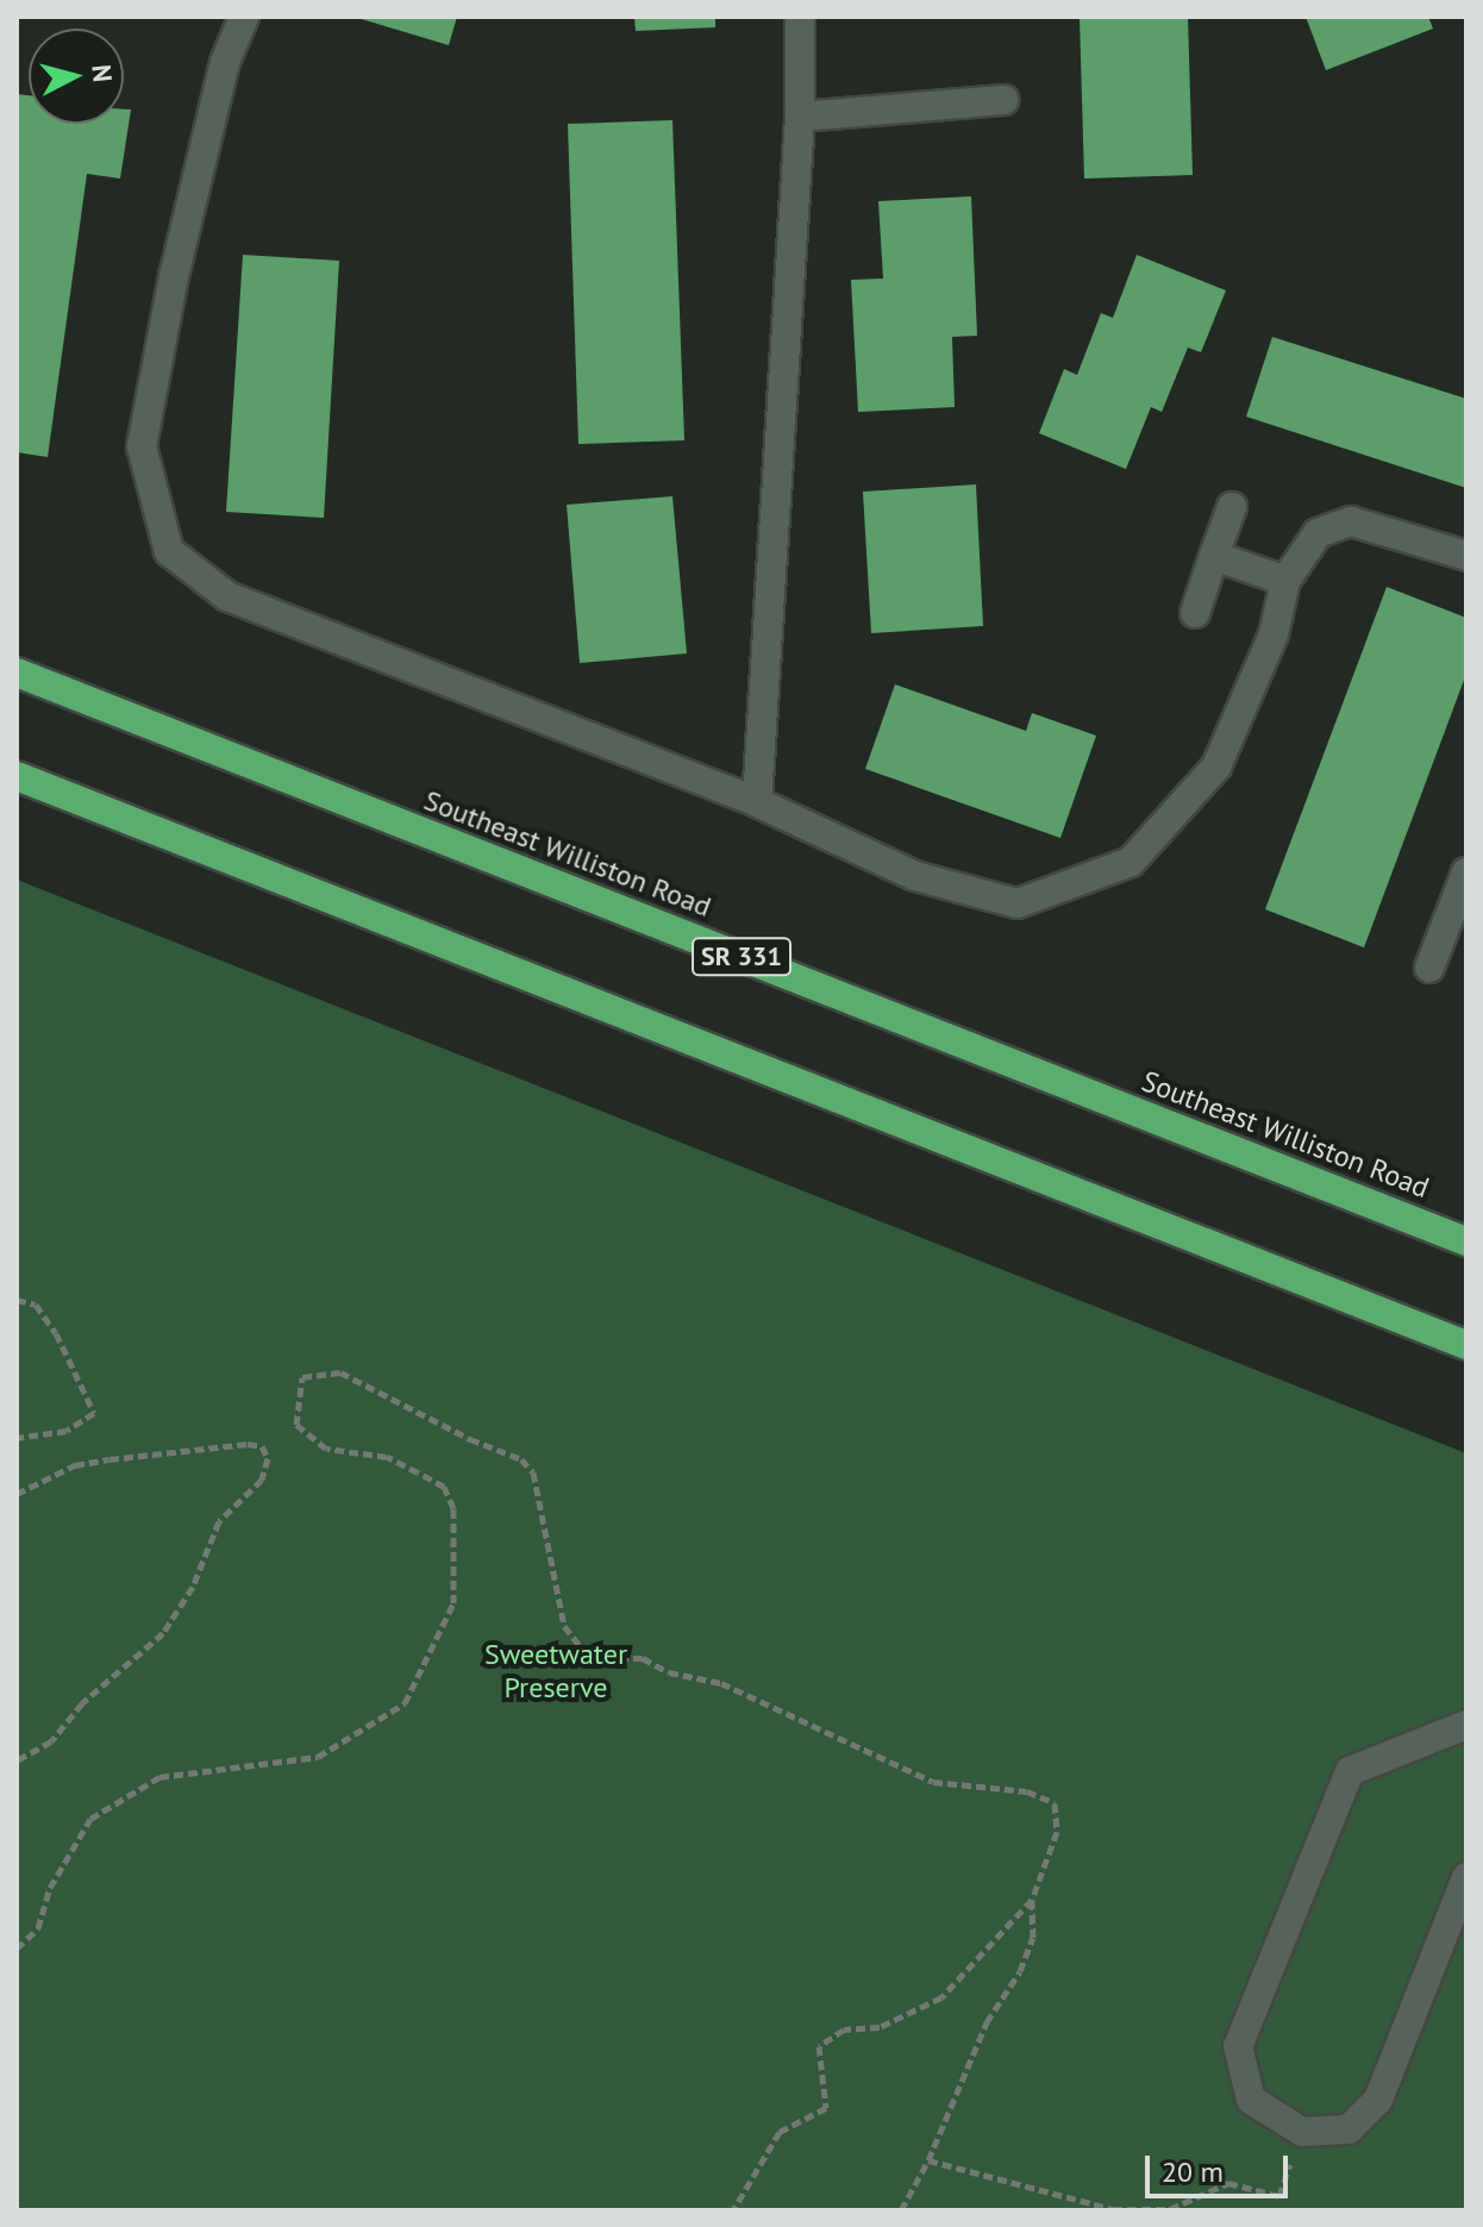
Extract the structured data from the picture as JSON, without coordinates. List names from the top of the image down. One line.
{"streets":{"highway":["Southeast Williston Road","SR 331"]},"parks":["Sweetwater Preserve"],"scale_bar":"20 m","north":"right"}
